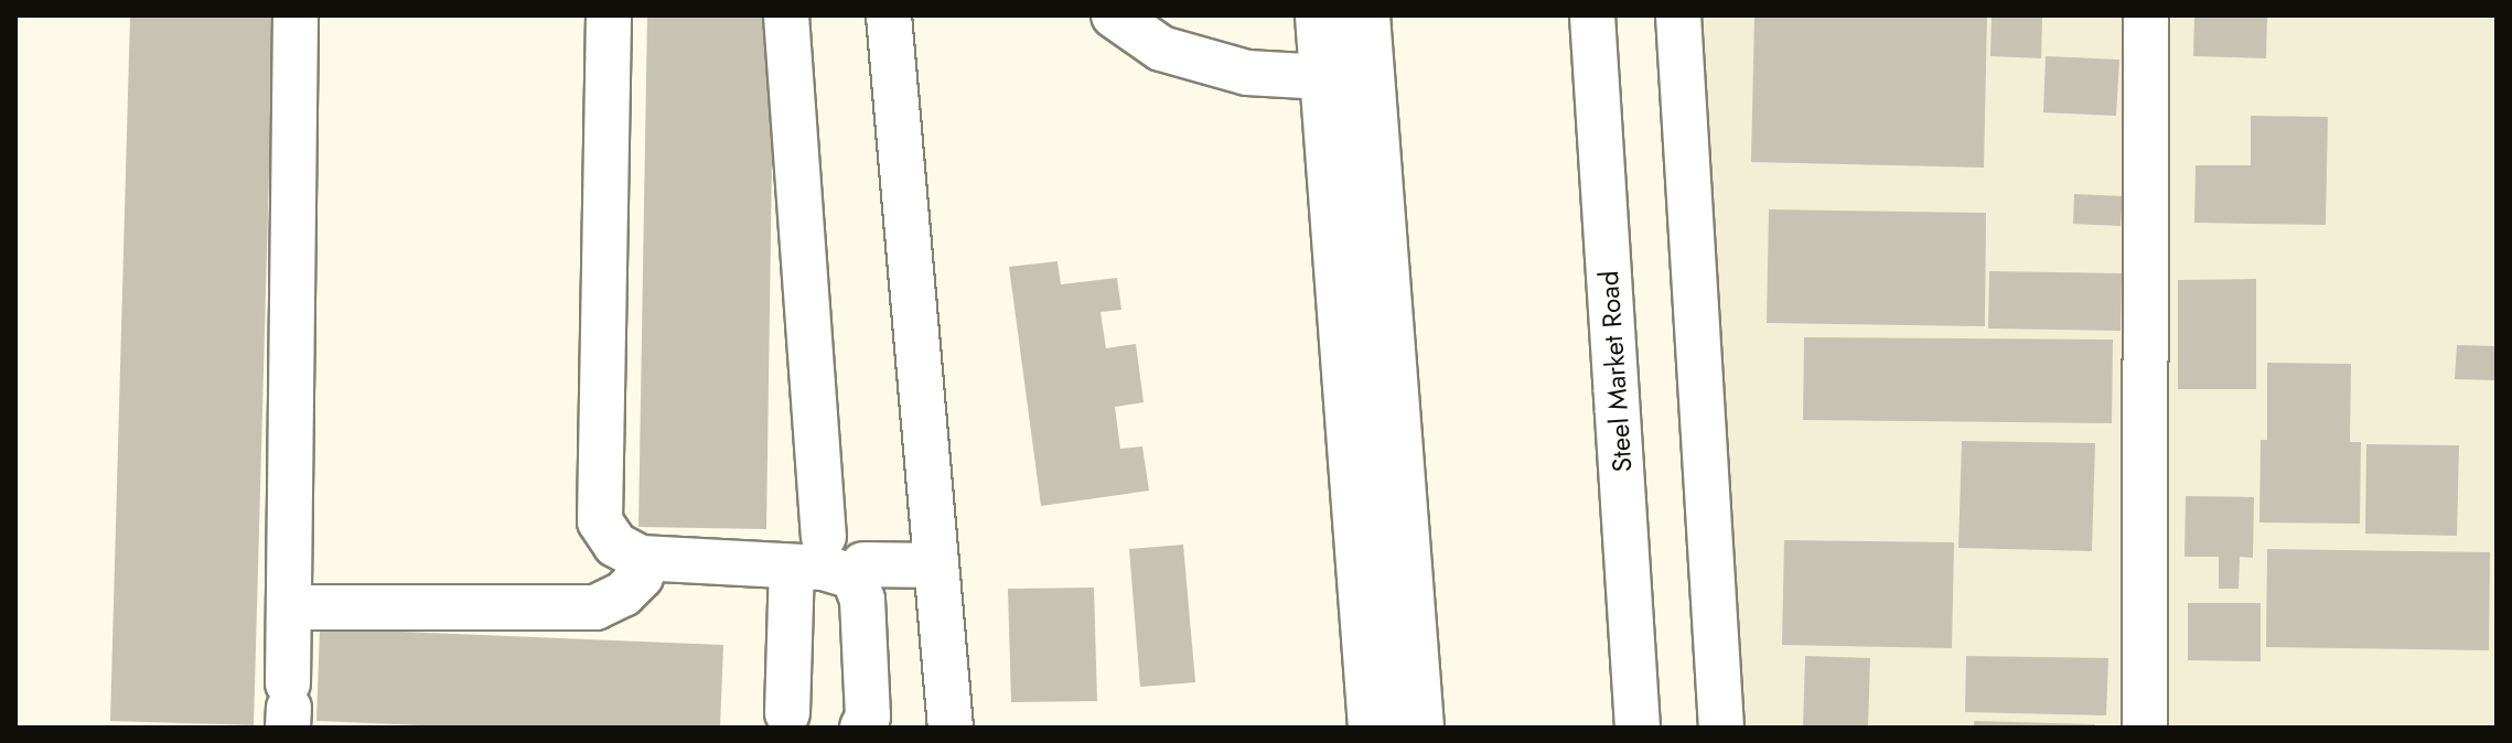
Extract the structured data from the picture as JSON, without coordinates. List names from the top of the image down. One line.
{"streets":{"street":["Steel Market Road"]}}
